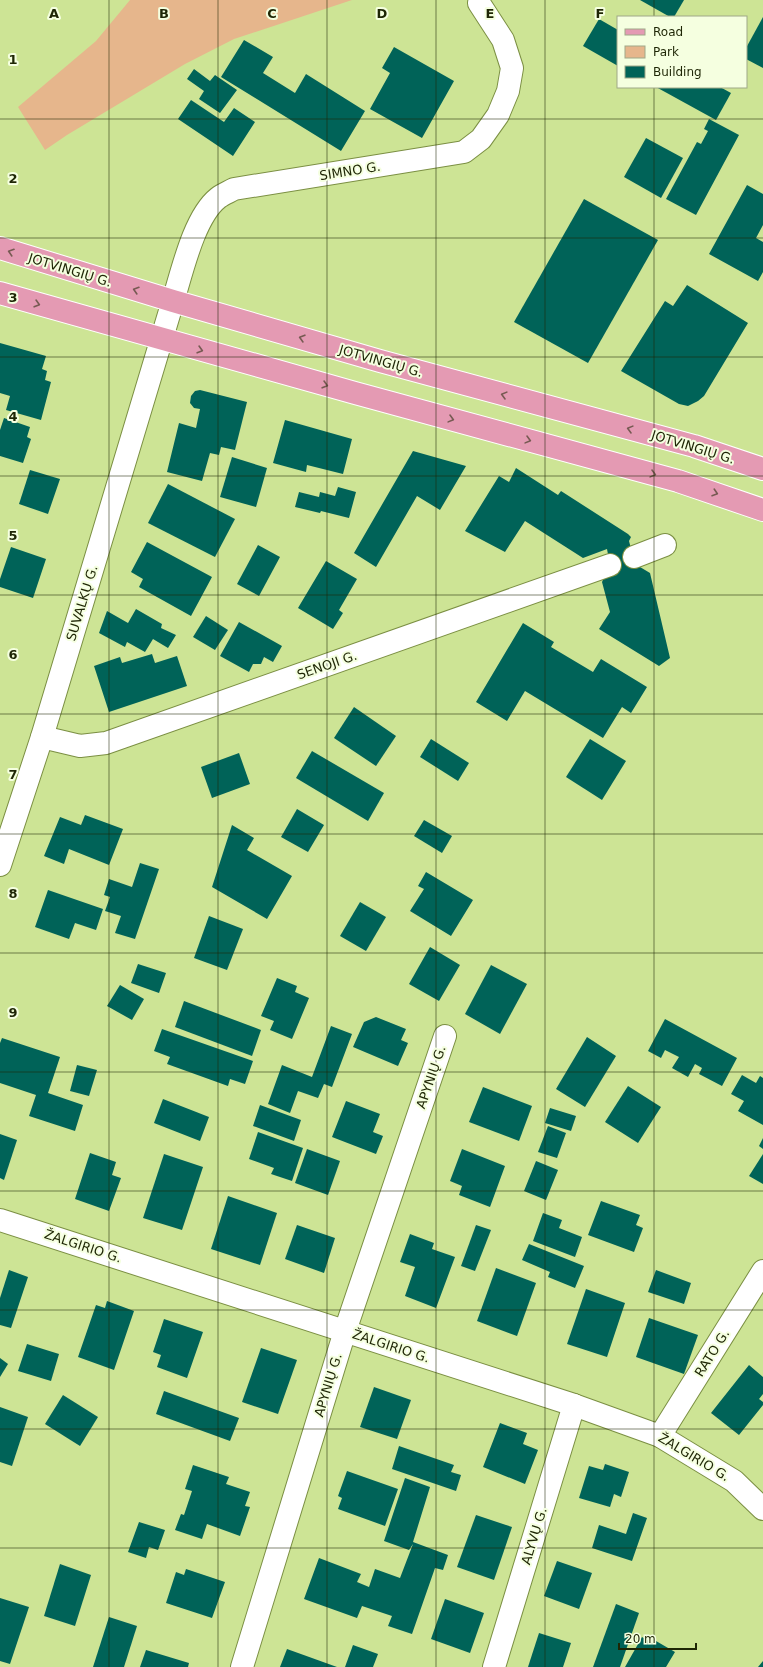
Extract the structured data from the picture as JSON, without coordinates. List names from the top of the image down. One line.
{"streets":{"main road":["JOTVINGIŲ G."],"street":["SIMNO G.","SUVALKŲ G.","SENOJI G.","APYNIŲ G.","ŽALGIRIO G.","RATO G.","ALYVŲ G."]},"crossings":[["SIMNO G.","JOTVINGIŲ G."],["SIMNO G.","SUVALKŲ G."],["SUVALKŲ G.","SENOJI G."],["APYNIŲ G.","ŽALGIRIO G."],["ŽALGIRIO G.","RATO G."],["ŽALGIRIO G.","ALYVŲ G."]],"legend":["Road","Park","Building"],"scale_bar":"20 m","grid":{"columns":["A","B","C","D","E","F"],"rows":["1","2","3","4","5","6","7","8","9"]}}
